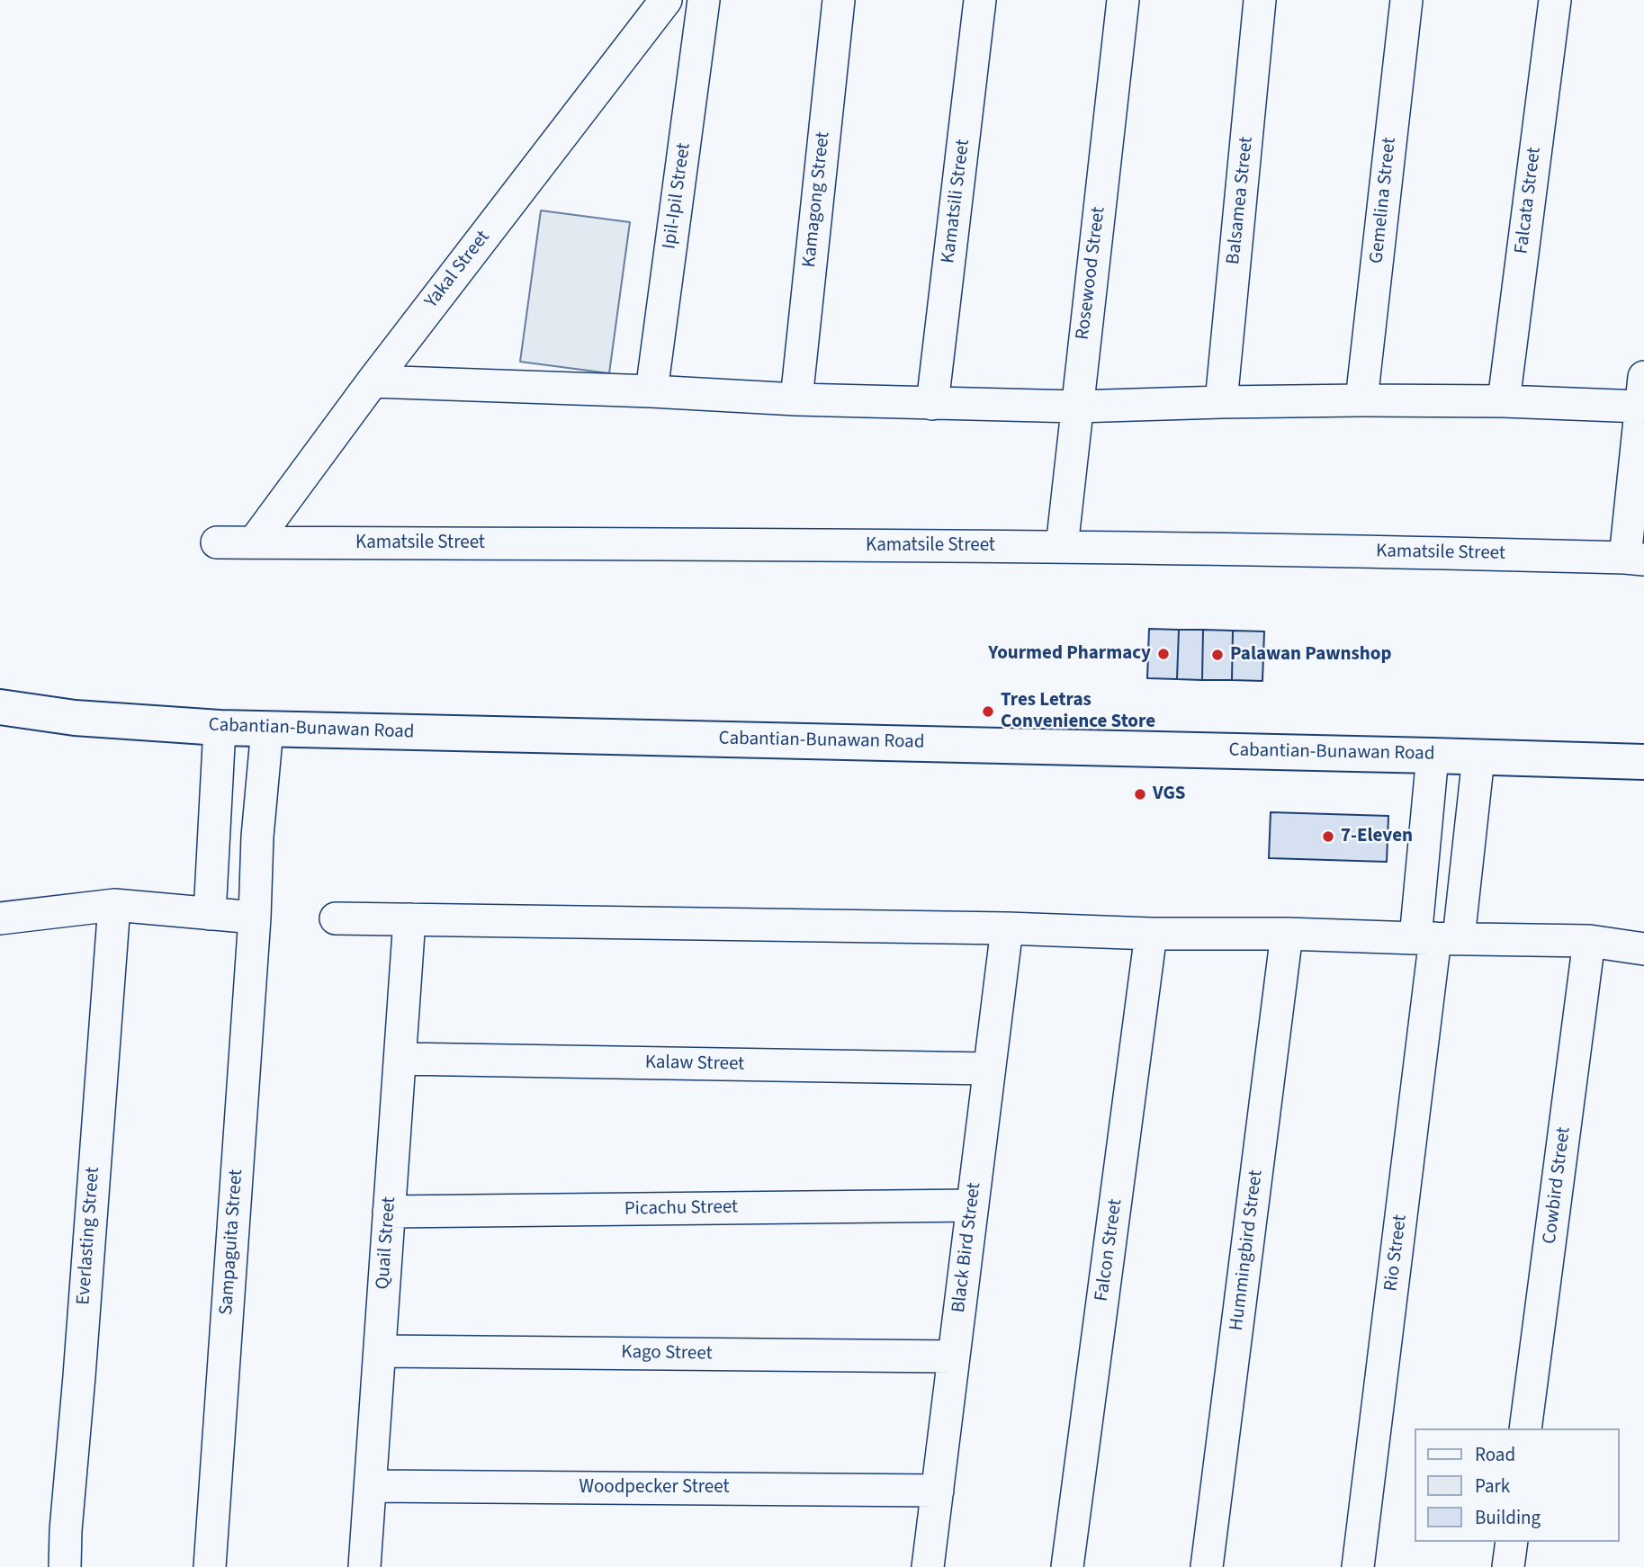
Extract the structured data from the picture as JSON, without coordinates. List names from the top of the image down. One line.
{"streets":{"main road":["Cabantian-Bunawan Road"],"street":["Ipil-Ipil Street","Kamagong Street","Balsamea Street","Gemelina Street","Falcata Street","Kamatsili Street","Yakal Street","Rosewood Street","Kamatsile Street","Kalaw Street","Cowbird Street","Picachu Street","Everlasting Street","Sampaguita Street","Quail Street","Black Bird Street","Falcon Street","Hummingbird Street","Rio Street","Kago Street","Woodpecker Street"]},"crossings":[["Yakal Street","Kamatsile Street"],["Rosewood Street","Kamatsile Street"],["Cabantian-Bunawan Road","Sampaguita Street"],["Kalaw Street","Quail Street"],["Kalaw Street","Black Bird Street"],["Picachu Street","Quail Street"],["Picachu Street","Black Bird Street"],["Quail Street","Kago Street"],["Quail Street","Woodpecker Street"],["Black Bird Street","Kago Street"],["Black Bird Street","Woodpecker Street"]],"places":["Yourmed Pharmacy","Palawan Pawnshop","Tres Letras Convenience Store","VGS","7-Eleven"],"legend":["Road","Park","Building"]}
